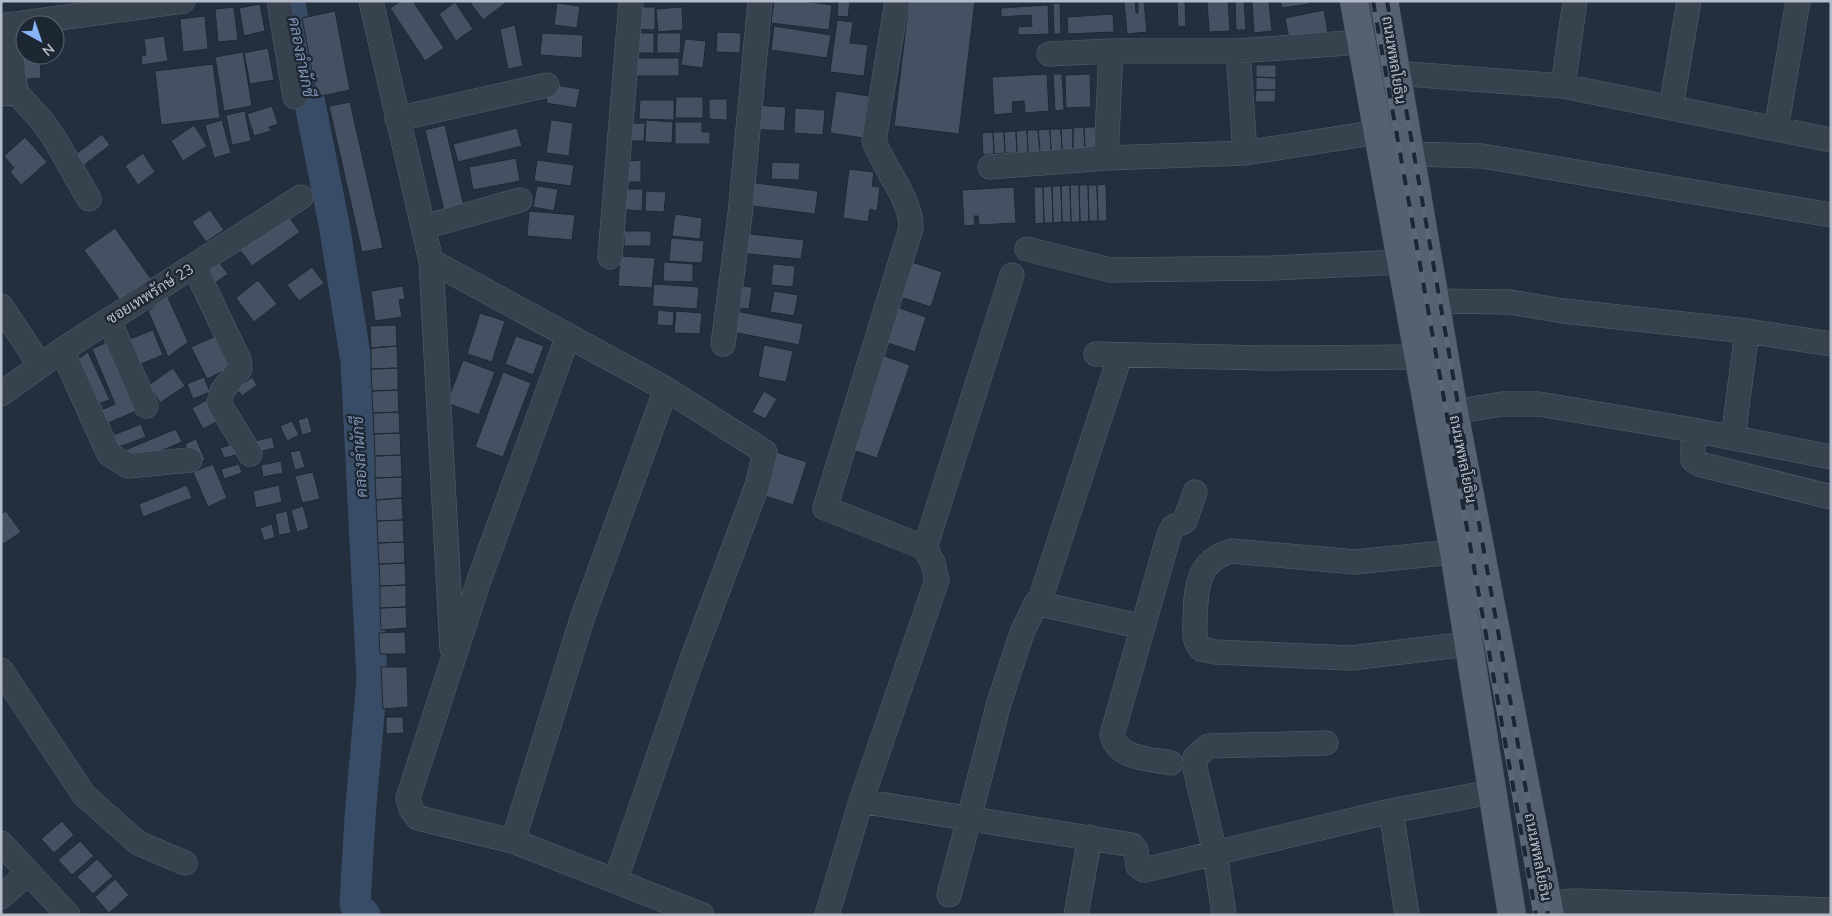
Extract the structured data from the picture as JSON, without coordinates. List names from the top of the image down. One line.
{"streets":{"main road":["ถนนพหลโยธิน"],"street":["ซอยเทพรักษ์ 23"]},"water":["คลองลำผักชี"],"north":"bottom right"}
